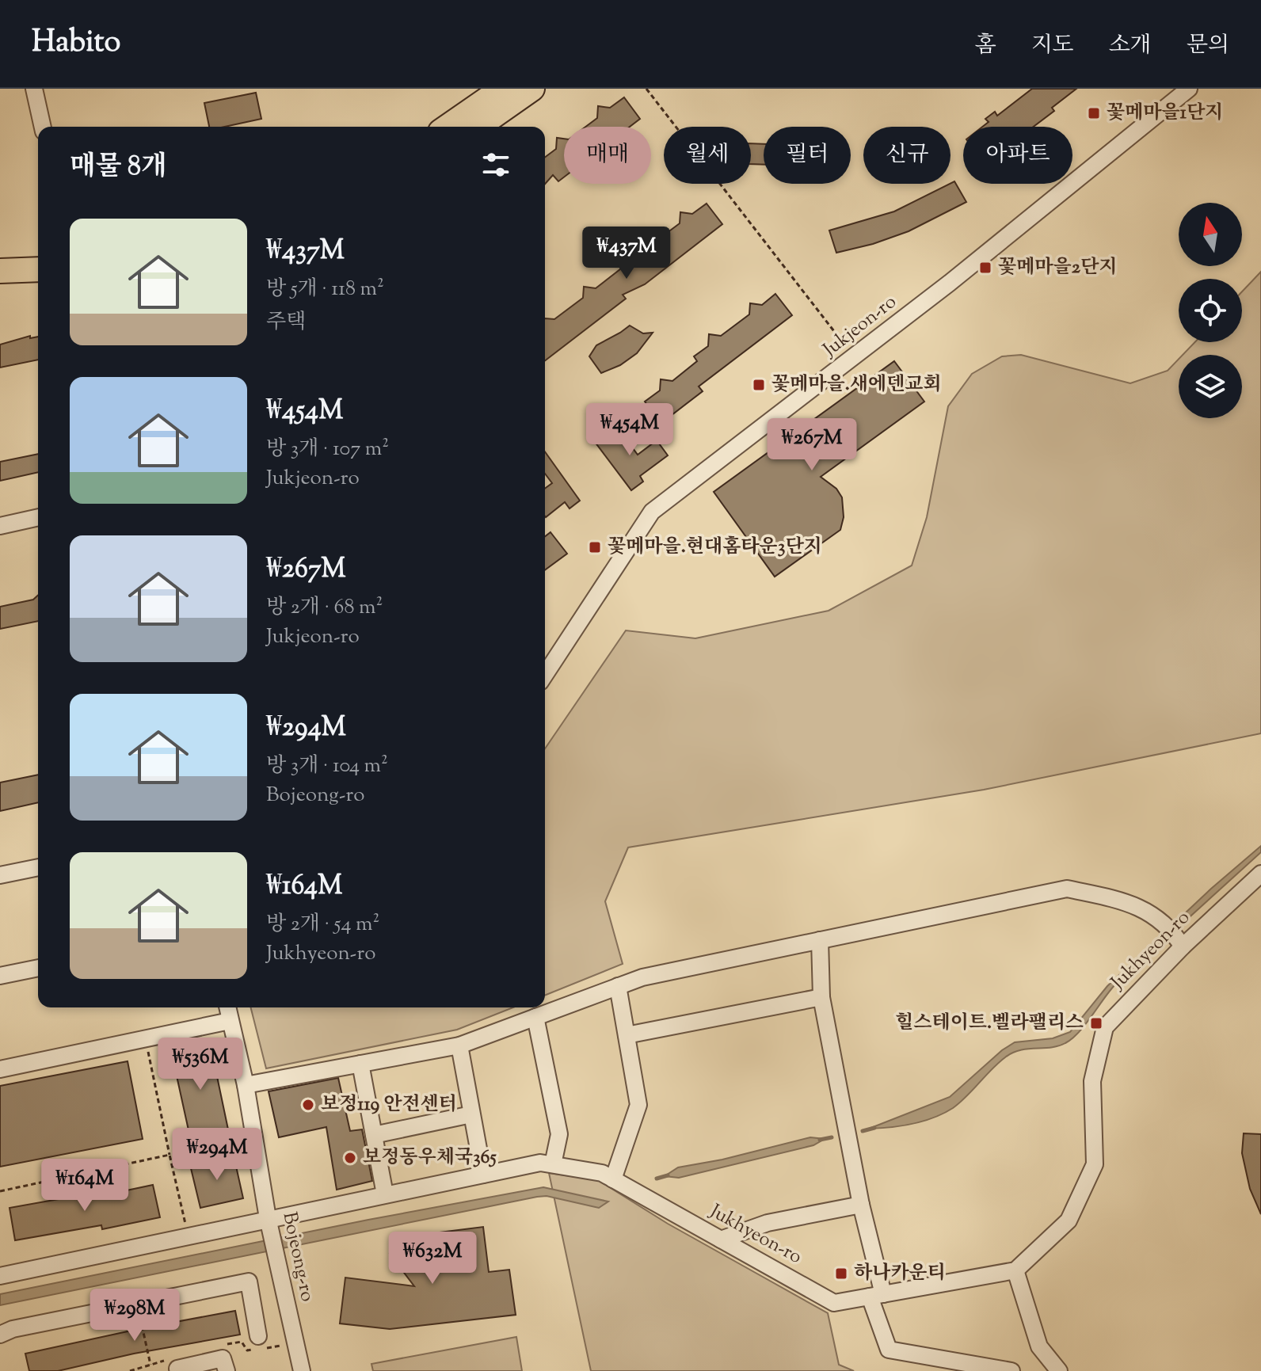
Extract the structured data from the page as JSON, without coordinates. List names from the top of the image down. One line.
{"streets":{"street":["Jukjeon-ro","Jukhyeon-ro","Bojeong-ro"]},"crossings":[["Jukhyeon-ro","Bojeong-ro"]],"places":{"transit":["꽃메마을1단지","꽃메마을2단지","꽃메마을.새에덴교회","꽃메마을.현대홈타운3단지","힐스테이트.벨라팰리스","하나카운티"],"other":["보정119 안전센터","보정동우체국365"]},"north":"top","page":{"header":"Habito","nav":["홈","지도","소개","문의"],"chip":["매매","월세","필터","신규","아파트"],"heading":"매물 8개","list":[{"name":"₩437M","note":"방 5개 · 118 m² · 주택"},{"name":"₩454M","note":"방 3개 · 107 m² · Jukjeon-ro"},{"name":"₩267M","note":"방 2개 · 68 m² · Jukjeon-ro"},{"name":"₩294M","note":"방 3개 · 104 m² · Bojeong-ro"},{"name":"₩164M","note":"방 2개 · 54 m² · Jukhyeon-ro"}],"price":["₩437M","₩454M","₩267M","₩536M","₩294M","₩164M","₩632M","₩298M"]}}
